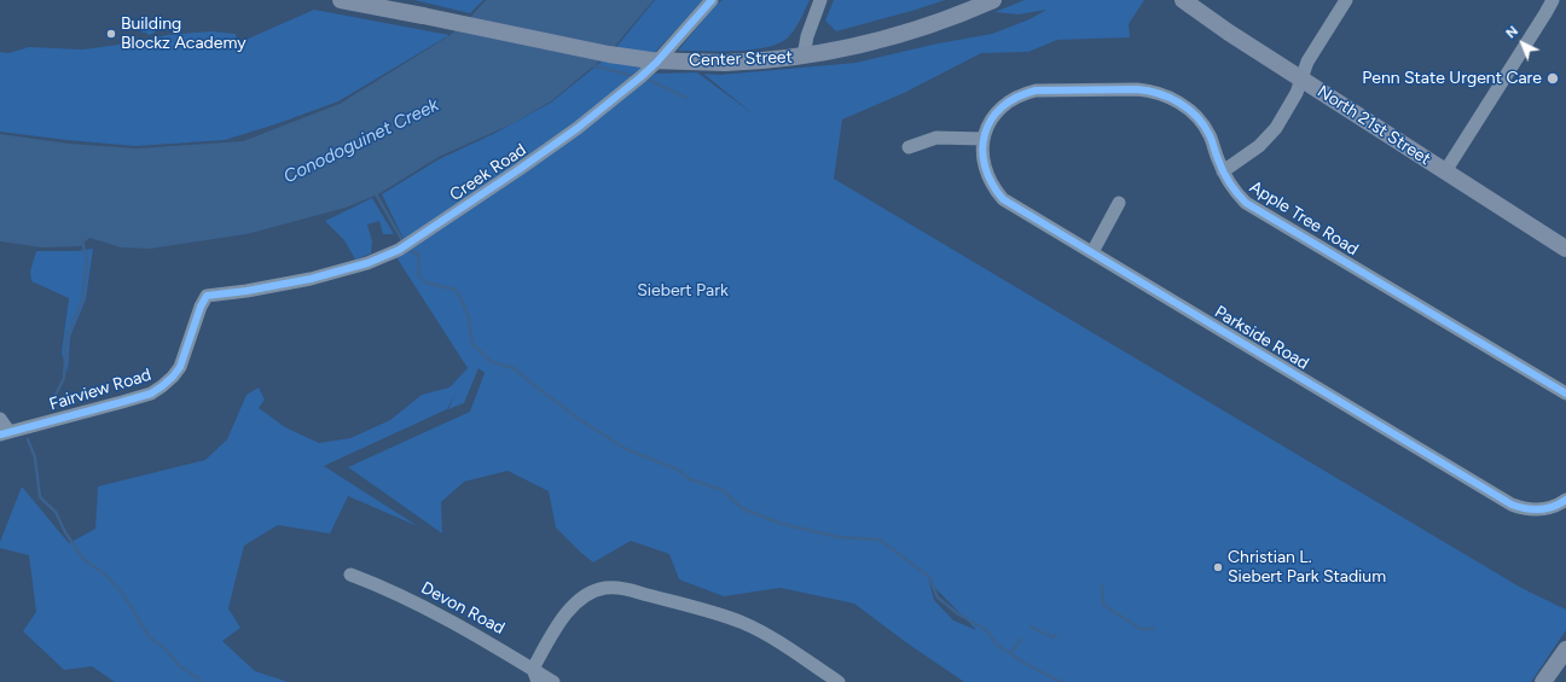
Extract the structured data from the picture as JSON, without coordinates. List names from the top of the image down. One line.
{"streets":{"main road":["Center Street","North 21st Street"],"street":["Creek Road","Apple Tree Road","Parkside Road","Fairview Road","Devon Road"]},"crossings":[["Creek Road","Fairview Road"],["Apple Tree Road","Parkside Road"]],"water":["Conodoguinet Creek"],"parks":["Siebert Park"],"places":["Building Blockz Academy","Penn State Urgent Care","Christian L. Siebert Park Stadium"],"north":"top left"}
